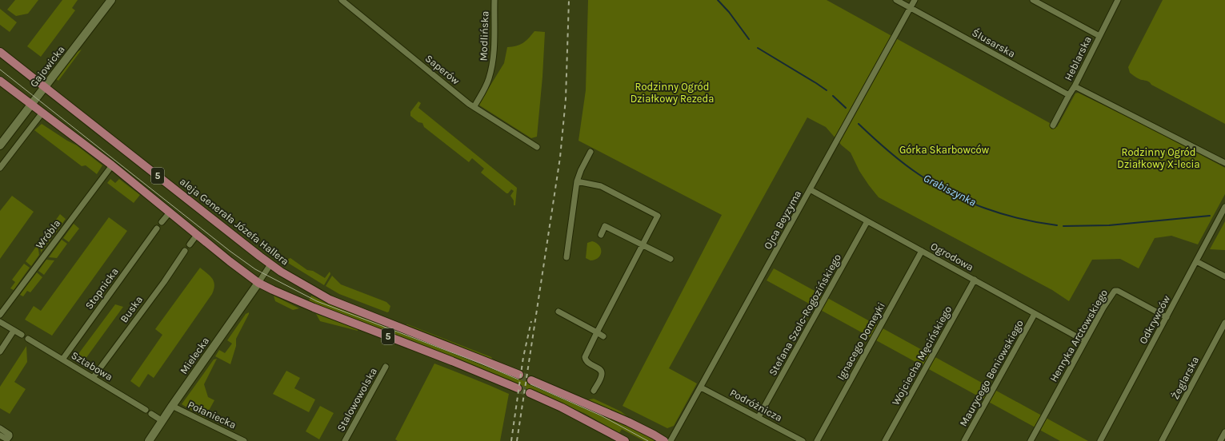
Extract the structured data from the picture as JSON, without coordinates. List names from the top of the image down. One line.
{"streets":{"main road":["5","aleja Generała Józefa Hallera"],"street":["Modlińska","Ślusarska","Heblarska","Gajowicka","Saperów","Ojca Beyzyma","Wróbla","Ogrodowa","Stopnicka","Buska","Stefana Szolc-Rogozińskiego","Odkrywców","Henryka Arctowskiego","Ignacego Domeyki","Mielecka","Wojciecha Męcińskiego","Sztabowa","Maurycego Beniowskiego","Żeglarska","Stalowowolska","Podróżnicza","Połaniecka"]},"crossings":[["Modlińska","Saperów"],["Ślusarska","Heblarska"],["Ślusarska","Ojca Beyzyma"],["Gajowicka","5"],["Gajowicka","aleja Generała Józefa Hallera"],["5","Wróbla"],["5","Mielecka"],["Ojca Beyzyma","Ogrodowa"],["Ojca Beyzyma","Podróżnicza"],["Ogrodowa","Stefana Szolc-Rogozińskiego"],["Ogrodowa","Henryka Arctowskiego"],["Ogrodowa","Ignacego Domeyki"],["Ogrodowa","Wojciecha Męcińskiego"],["Ogrodowa","Maurycego Beniowskiego"],["Stopnicka","Sztabowa"],["Buska","Sztabowa"],["Stefana Szolc-Rogozińskiego","Podróżnicza"],["Odkrywców","Henryka Arctowskiego"],["Mielecka","Połaniecka"]],"water":["Grabiszynka"],"parks":["Rodzinny Ogród Działkowy Rezeda","Górka Skarbowców","Rodzinny Ogród Działkowy X-lecia"]}
